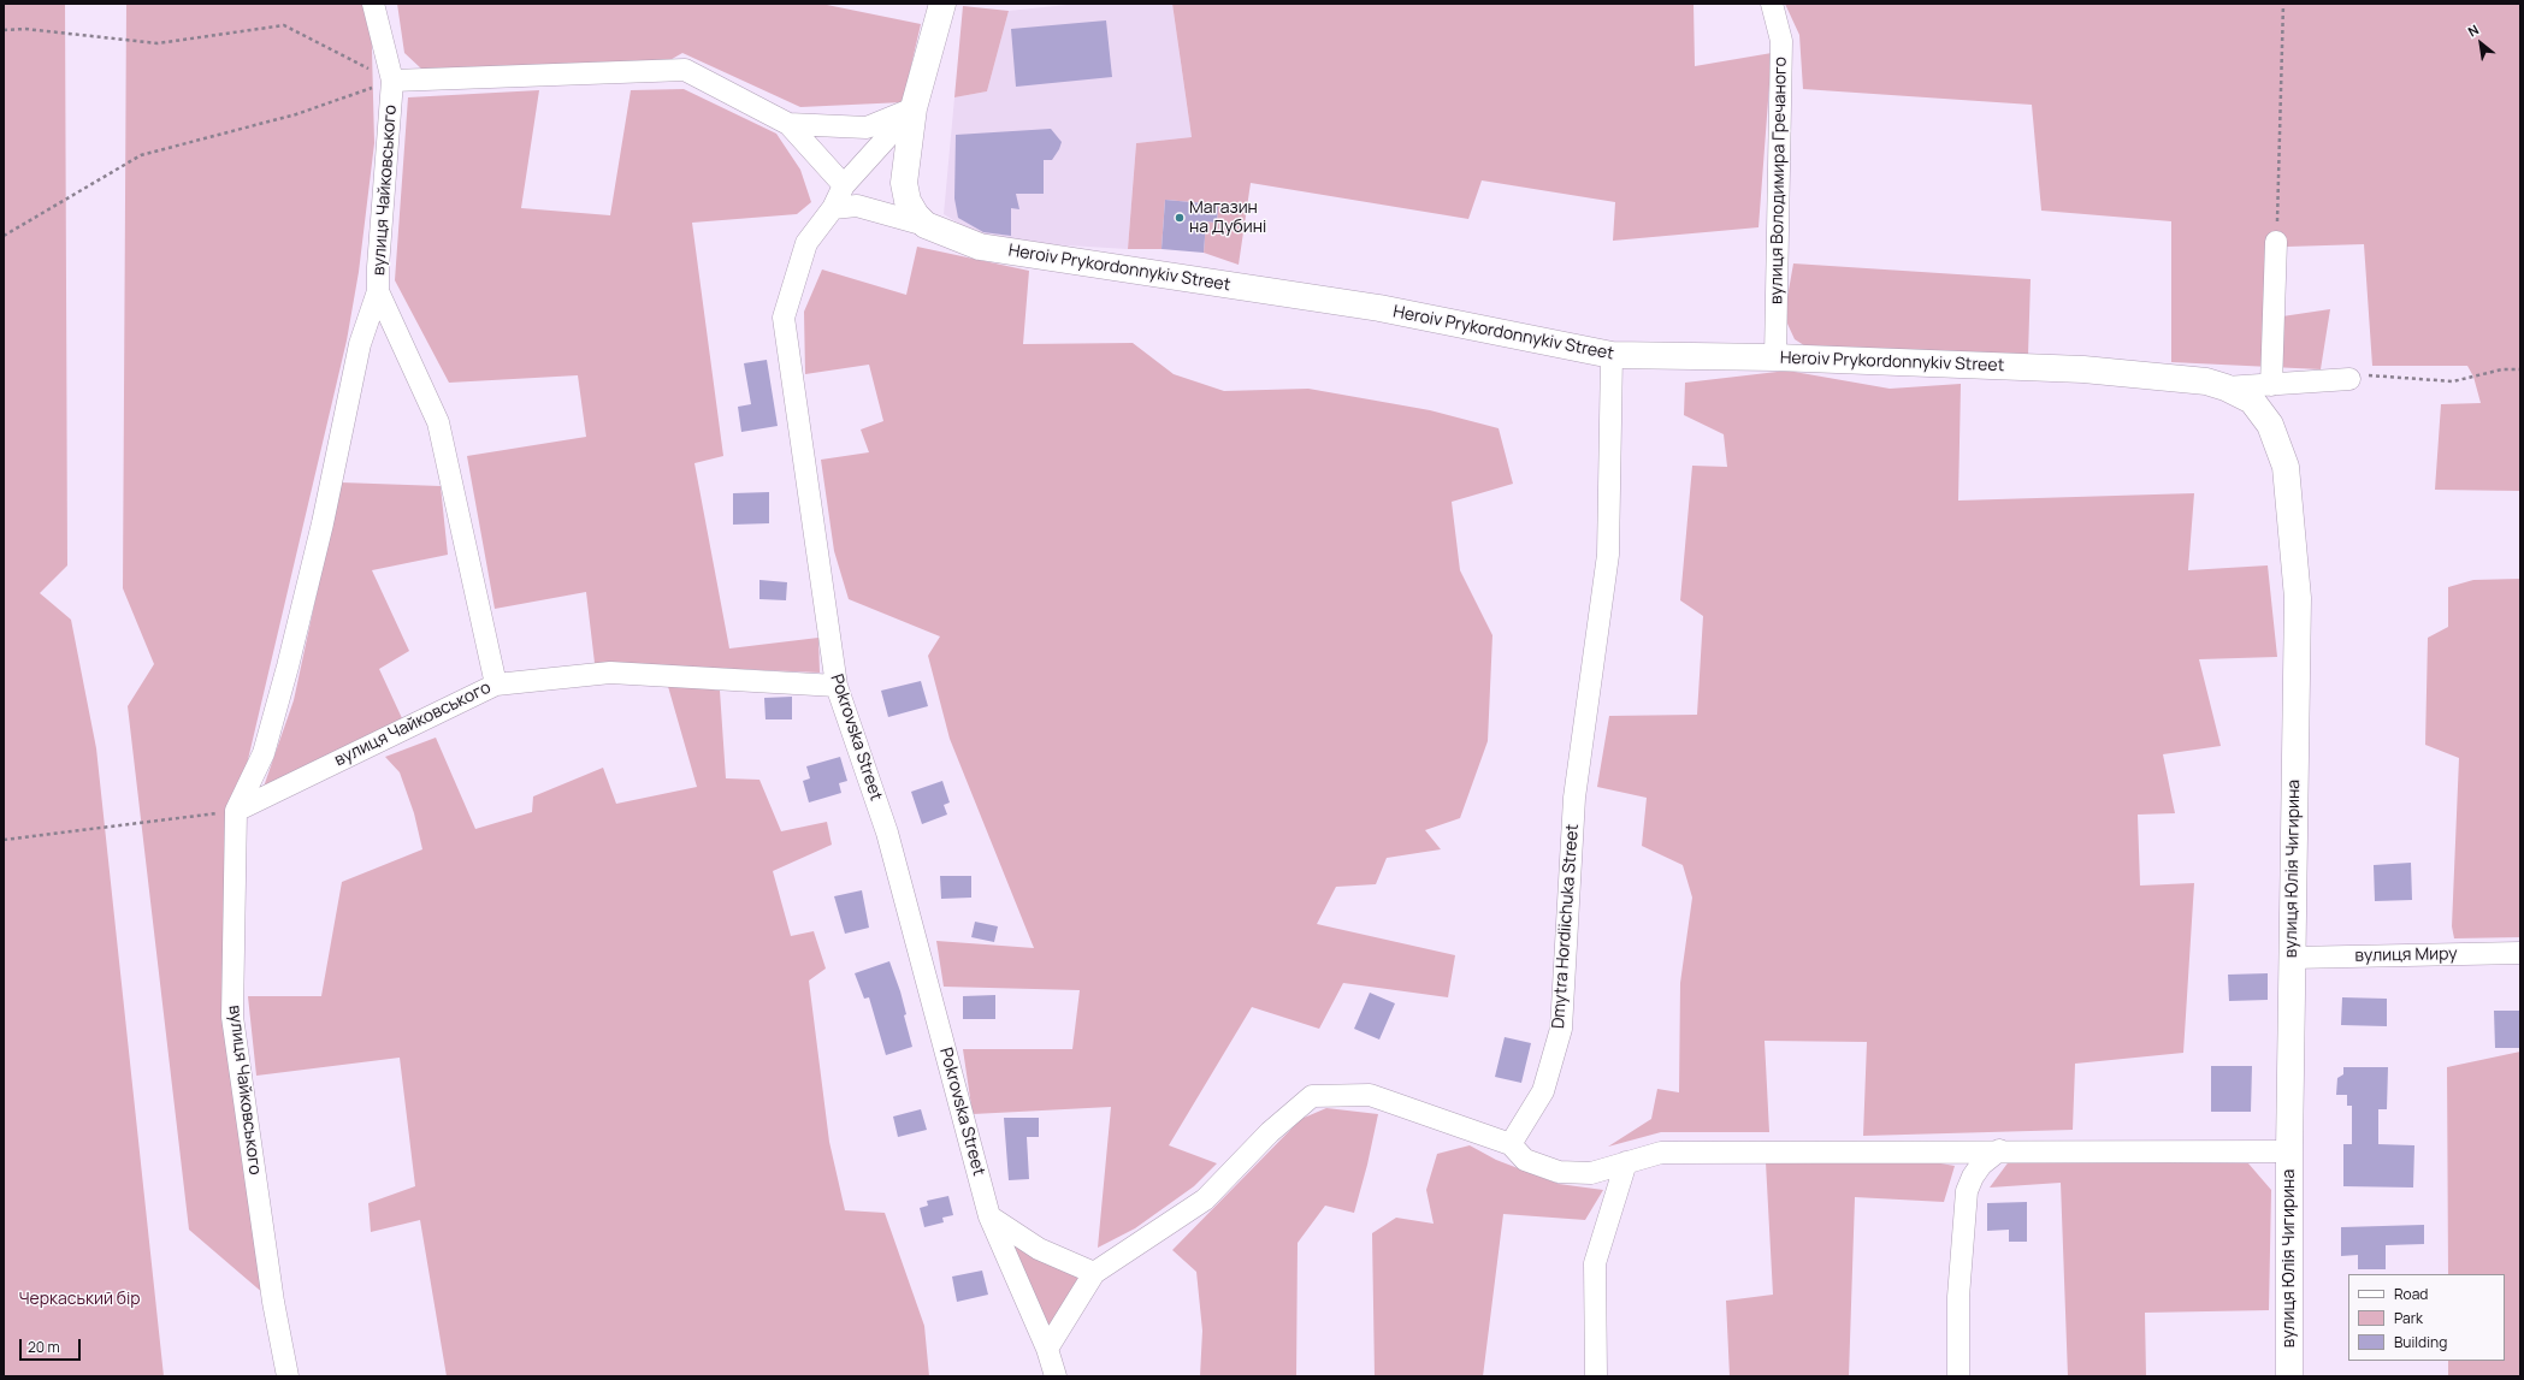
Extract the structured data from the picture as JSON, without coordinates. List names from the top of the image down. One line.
{"streets":{"street":["вулиця Володимира Гречаного","вулиця Чайковського","Heroiv Prykordonnykiv Street","Pokrovska Street","вулиця Юлія Чигирина","Dmytra Hordiichuka Street","вулиця Миру"]},"crossings":[["вулиця Володимира Гречаного","Heroiv Prykordonnykiv Street"],["Heroiv Prykordonnykiv Street","Pokrovska Street"],["Heroiv Prykordonnykiv Street","вулиця Юлія Чигирина"],["Heroiv Prykordonnykiv Street","Dmytra Hordiichuka Street"],["вулиця Юлія Чигирина","вулиця Миру"]],"parks":["Черкаський бір"],"places":["Магазин на Дубині"],"legend":["Road","Park","Building"],"scale_bar":"20 m","north":"top left"}
